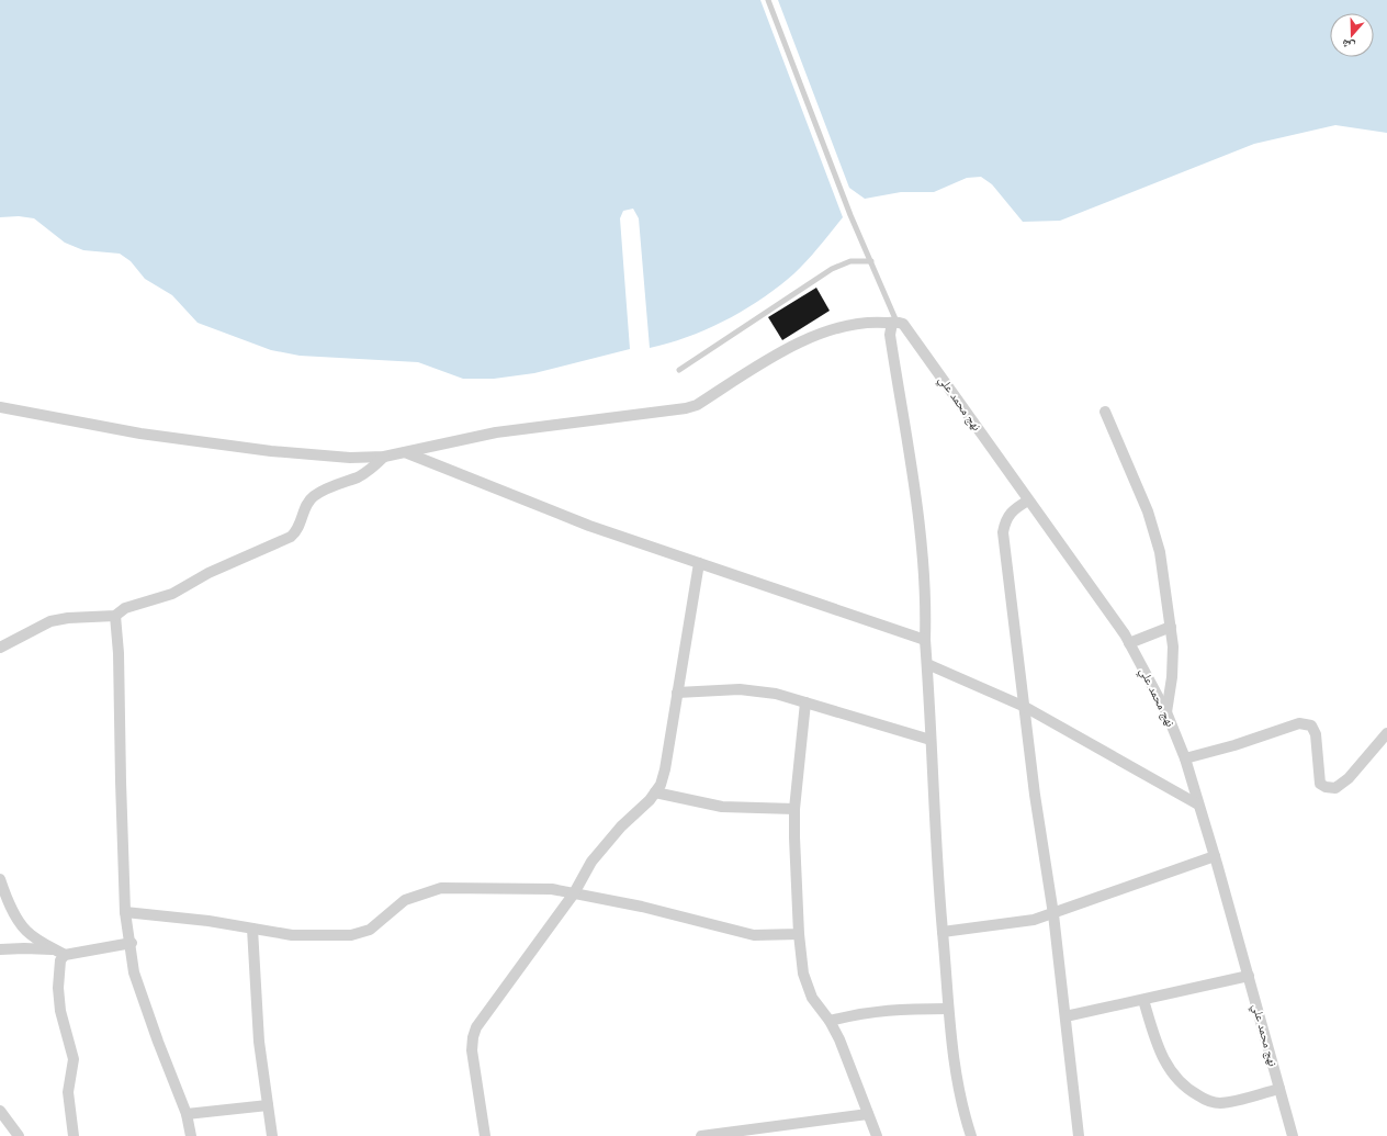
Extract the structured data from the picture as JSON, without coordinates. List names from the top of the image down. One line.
{"streets":{"street":["نهج محمد علي"]},"north":"bottom"}
